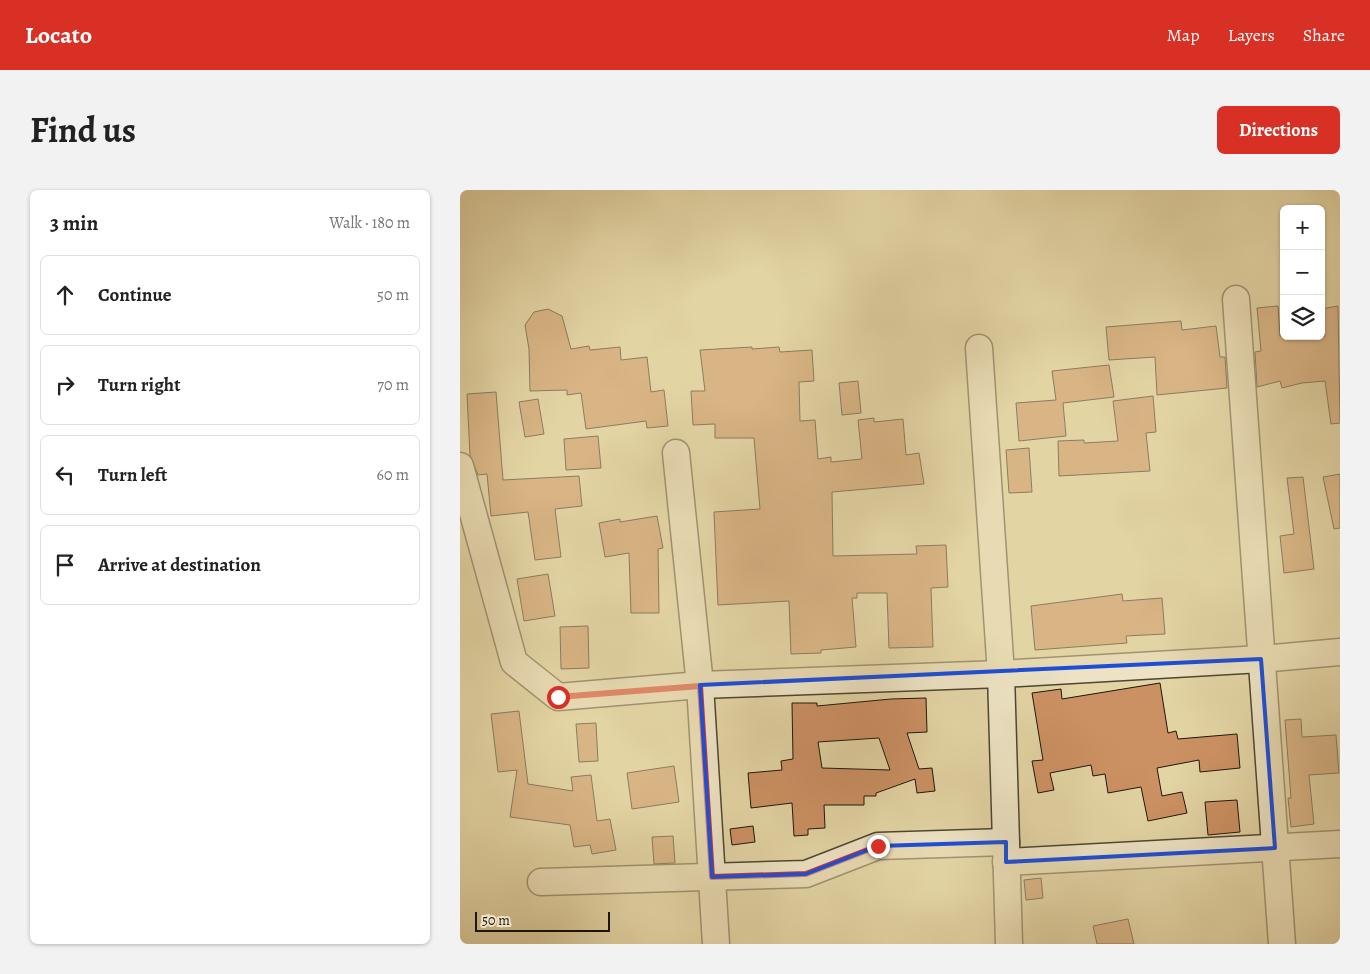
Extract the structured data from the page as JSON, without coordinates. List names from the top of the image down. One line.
{"scale_bar":"50 m","page":{"header":"Locato","nav":["Map","Layers","Share"],"title":"Find us","buttons":"Directions","heading":["3 min","Walk · 180 m"],"map_buttons":["+","−"],"list":[["Continue","50 m"],["Turn right","70 m"],["Turn left","60 m"],"Arrive at destination"],"scale":"50 m"}}
